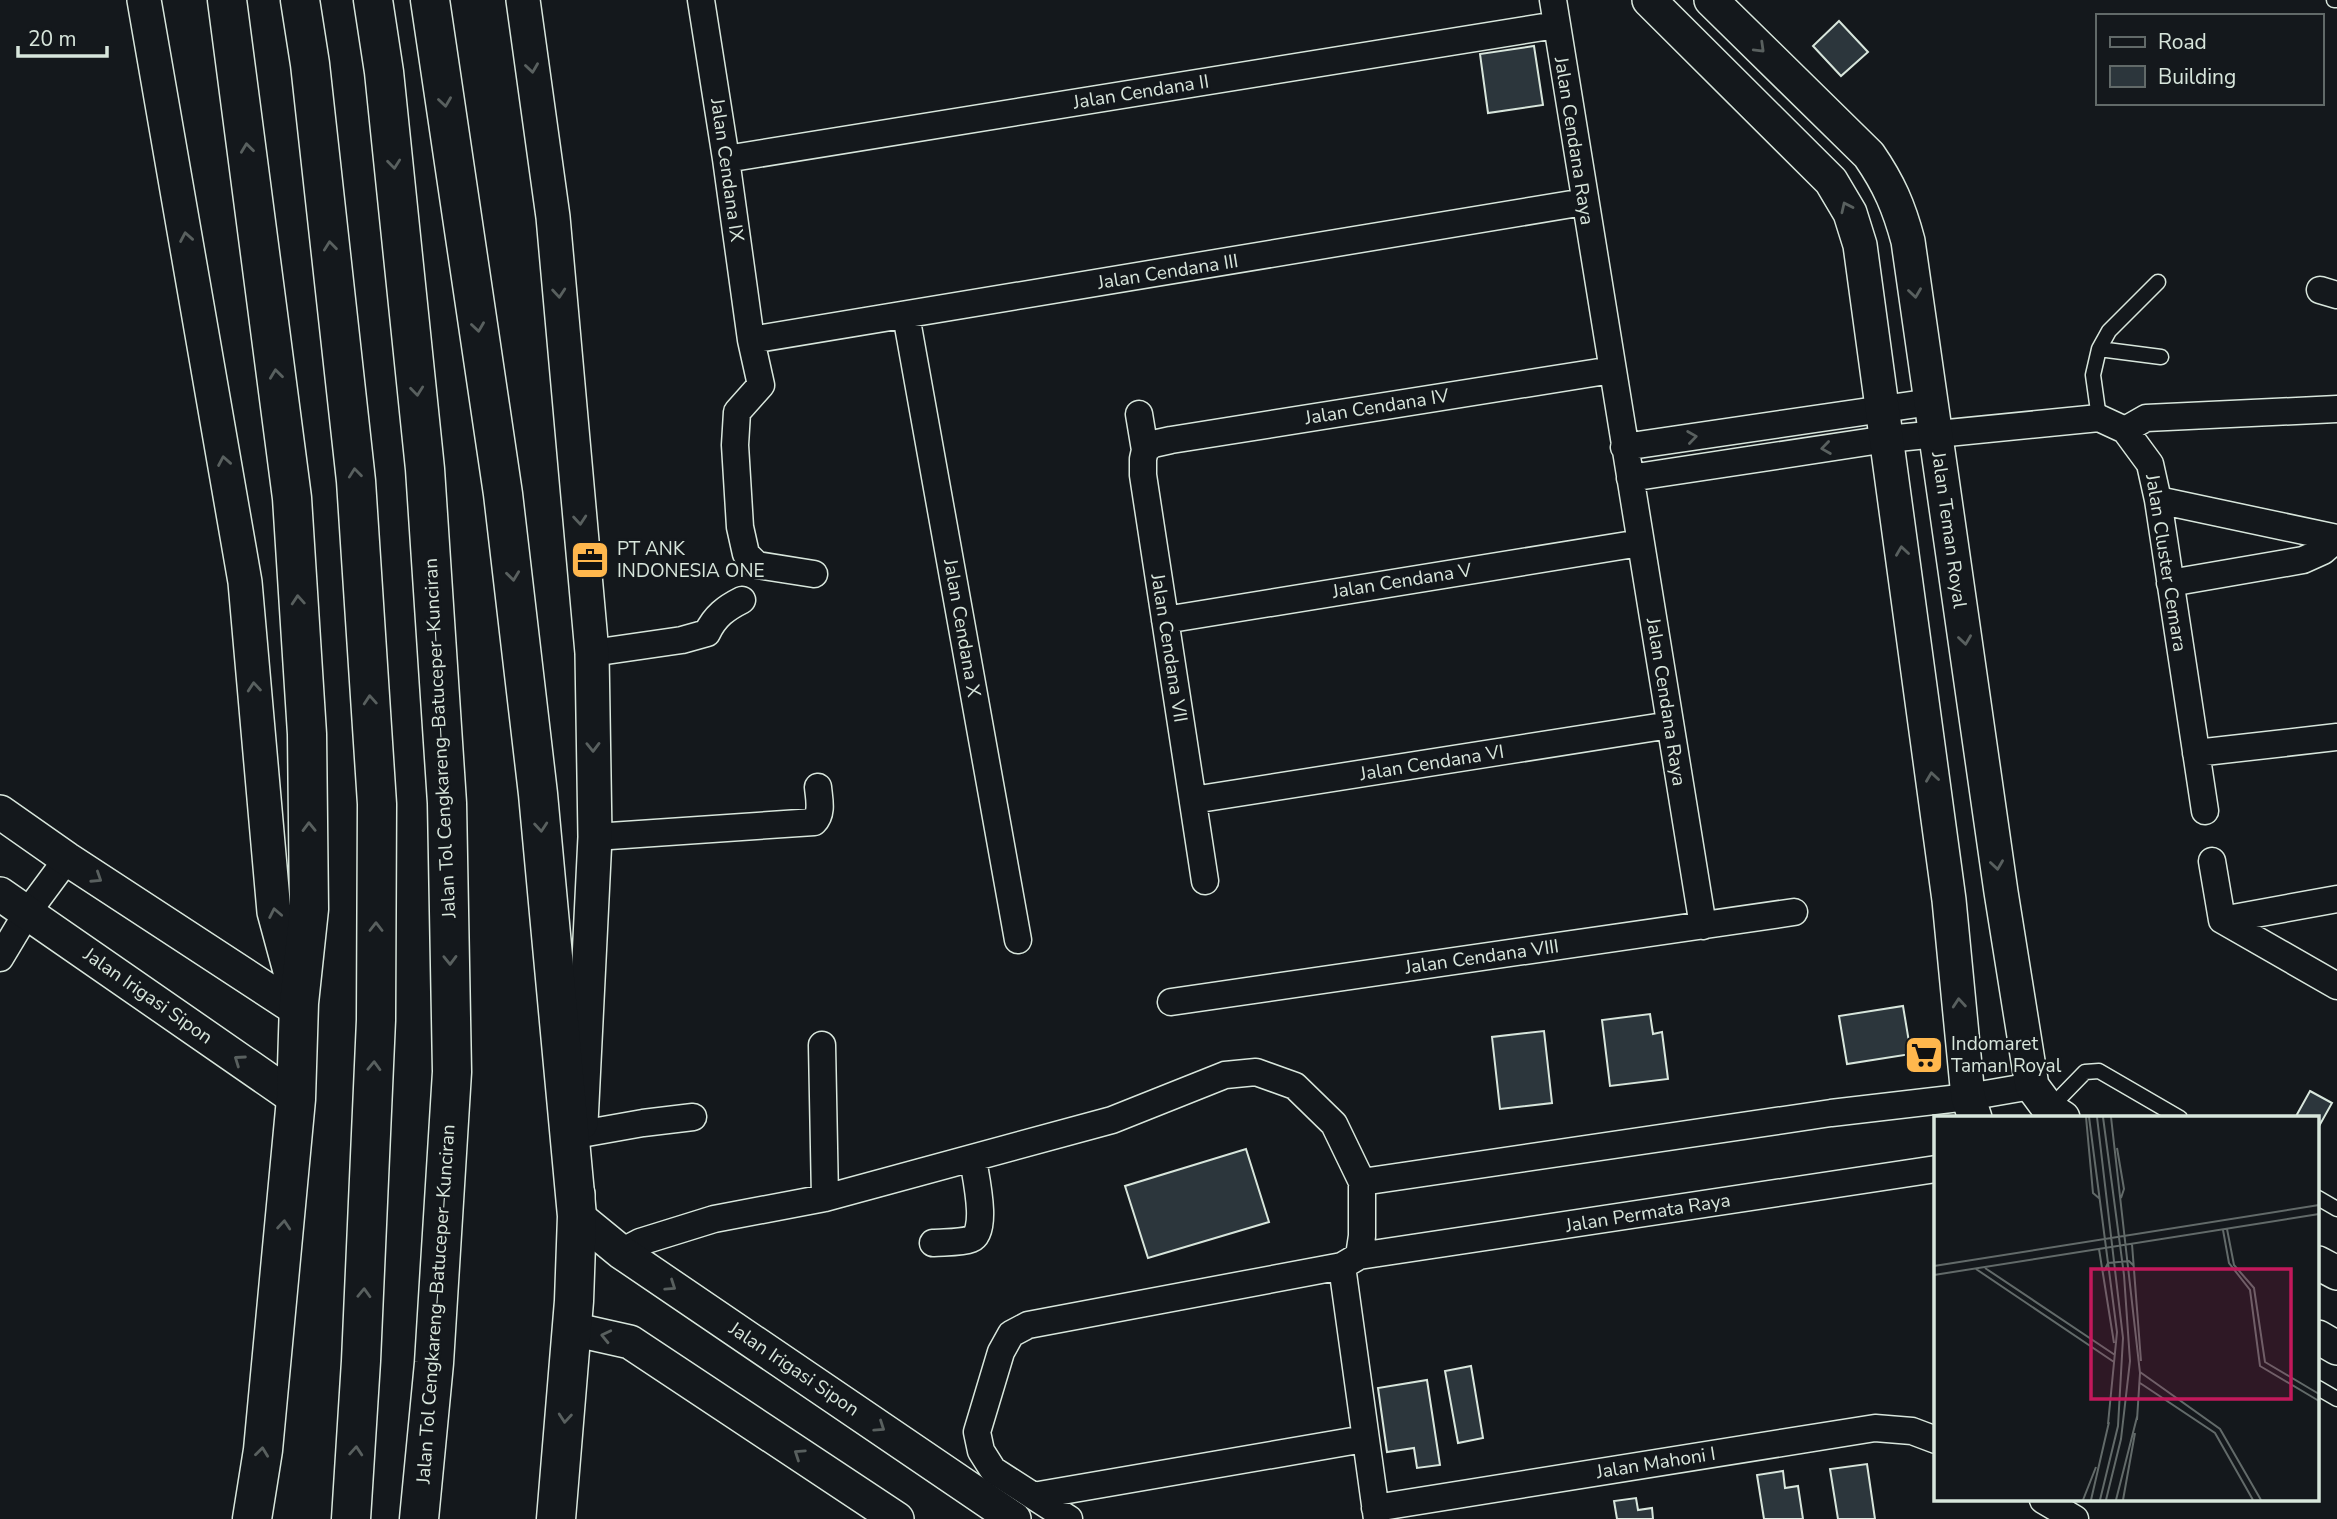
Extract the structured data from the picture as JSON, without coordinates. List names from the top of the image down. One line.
{"streets":{"main road":["Jalan Tol Cengkareng–Batuceper–Kunciran"],"street":["Jalan Cendana II","Jalan Cendana Raya","Jalan Cendana IX","Jalan Cendana III","Jalan Cendana IV","Jalan Teman Royal","Jalan Cluster Cemara","Jalan Cendana V","Jalan Cendana X","Jalan Cendana VII","Jalan Cendana VI","Jalan Cendana VIII","Jalan Irigasi Sipon","Jalan Permata Raya","Jalan Mahoni I"]},"crossings":[["Jalan Cendana II","Jalan Cendana Raya"],["Jalan Cendana II","Jalan Cendana IX"],["Jalan Cendana Raya","Jalan Cendana III"],["Jalan Cendana Raya","Jalan Cendana IV"],["Jalan Cendana Raya","Jalan Cendana V"],["Jalan Cendana Raya","Jalan Cendana VI"],["Jalan Cendana Raya","Jalan Cendana VIII"],["Jalan Cendana IX","Jalan Cendana III"],["Jalan Cendana III","Jalan Cendana X"],["Jalan Cendana IV","Jalan Cendana VII"],["Jalan Cendana V","Jalan Cendana VII"],["Jalan Cendana VII","Jalan Cendana VI"],["Jalan Irigasi Sipon","Jalan Permata Raya"]],"places":{"office":["PT ANK INDONESIA ONE"],"supermarket":["Indomaret Taman Royal"]},"legend":["Road","Building"],"scale_bar":"20 m"}
